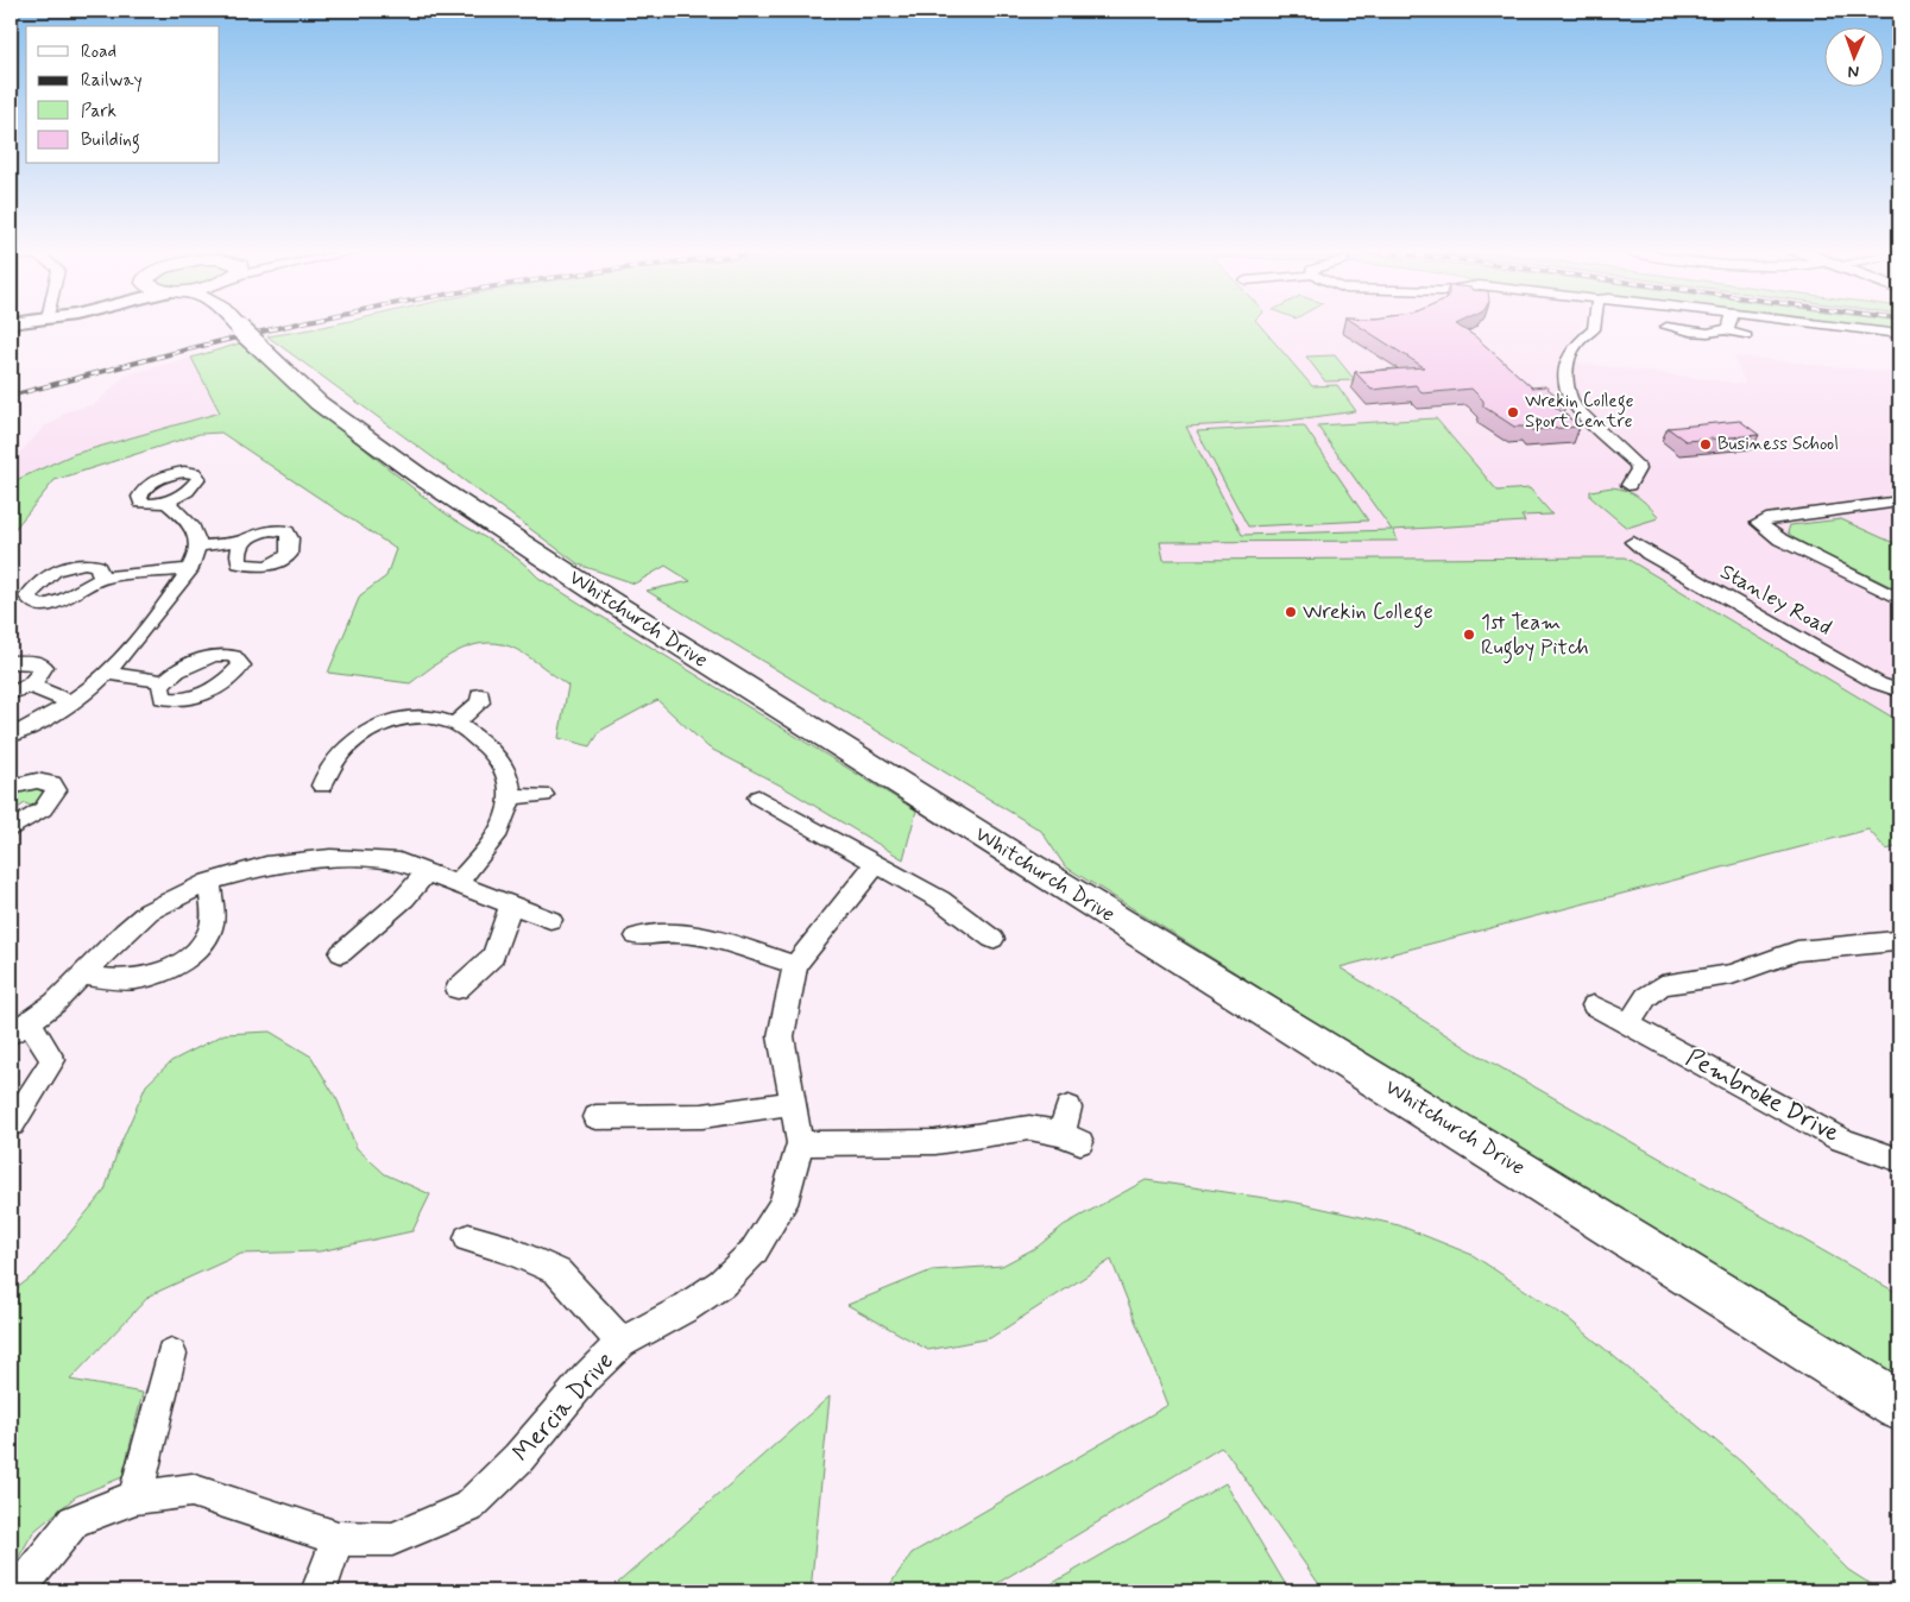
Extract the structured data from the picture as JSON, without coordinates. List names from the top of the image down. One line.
{"streets":{"main road":["Whitchurch Drive"],"street":["Stanley Road","Pembroke Drive","Mercia Drive"]},"places":["Wrekin College Sport Centre","Business School","Wrekin College","1st Team Rugby Pitch"],"legend":["Road","Railway","Park","Building"],"north":"bottom"}
